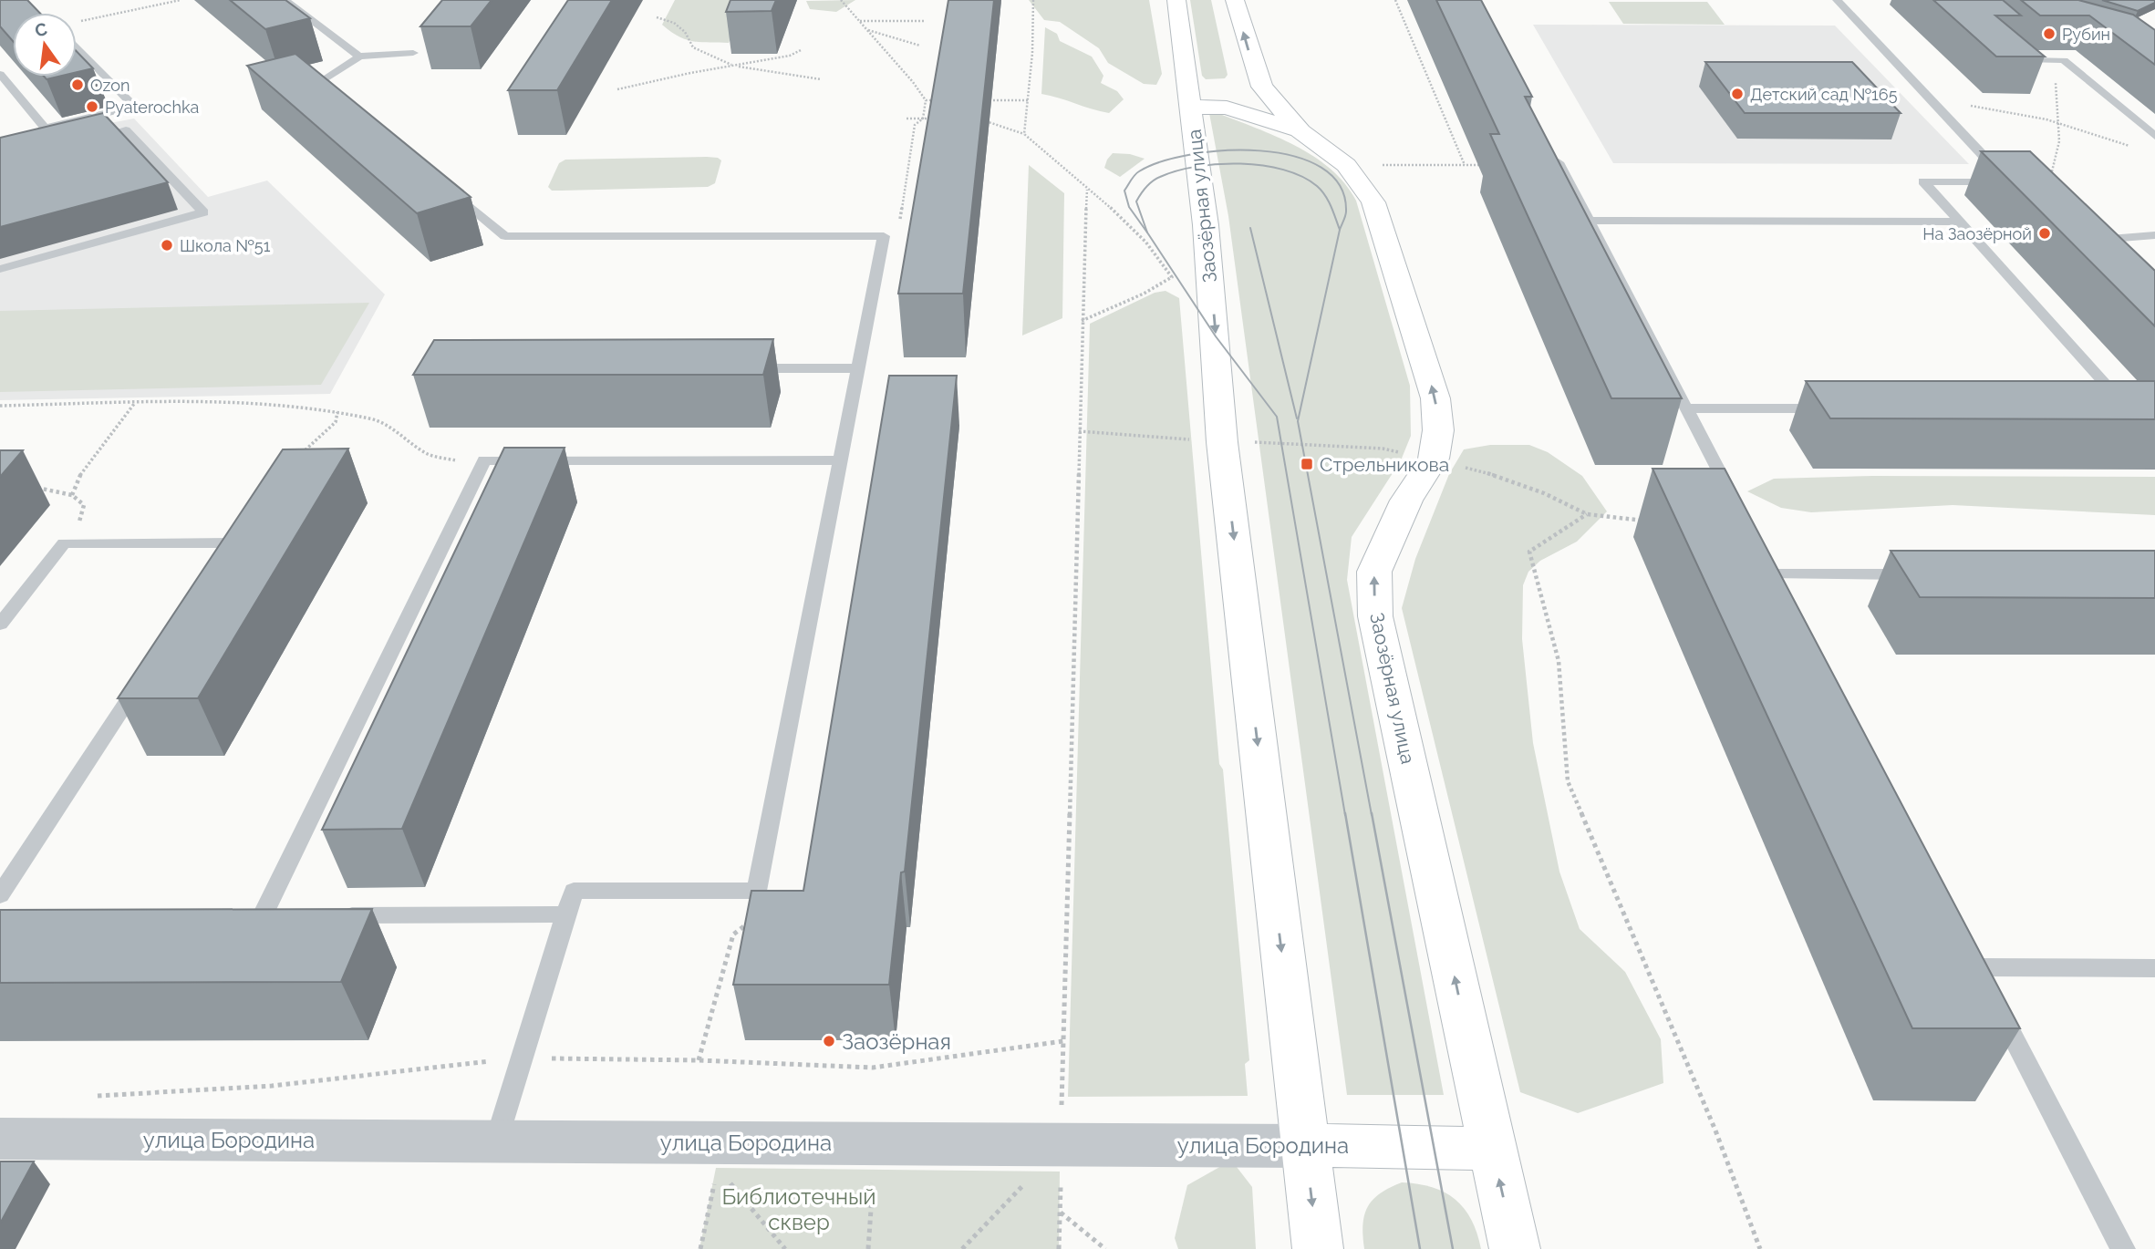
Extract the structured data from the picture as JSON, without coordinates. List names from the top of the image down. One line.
{"streets":{"main road":["Заозёрная улица","улица Бородина"]},"crossings":[["Заозёрная улица","улица Бородина"]],"parks":["Библиотечный сквер"],"places":{"other":["Рубин","Ozon","Детский сад №165","Pyaterochka","На Заозёрной","Школа №51","Заозёрная"],"transit":["Стрельникова"]},"north":"top"}
